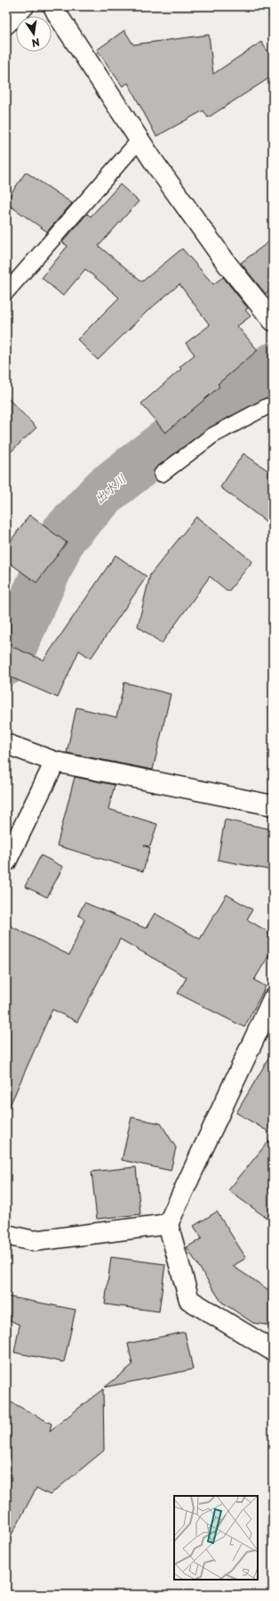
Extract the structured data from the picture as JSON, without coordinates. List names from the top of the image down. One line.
{"water":["出水川"],"north":"bottom"}
